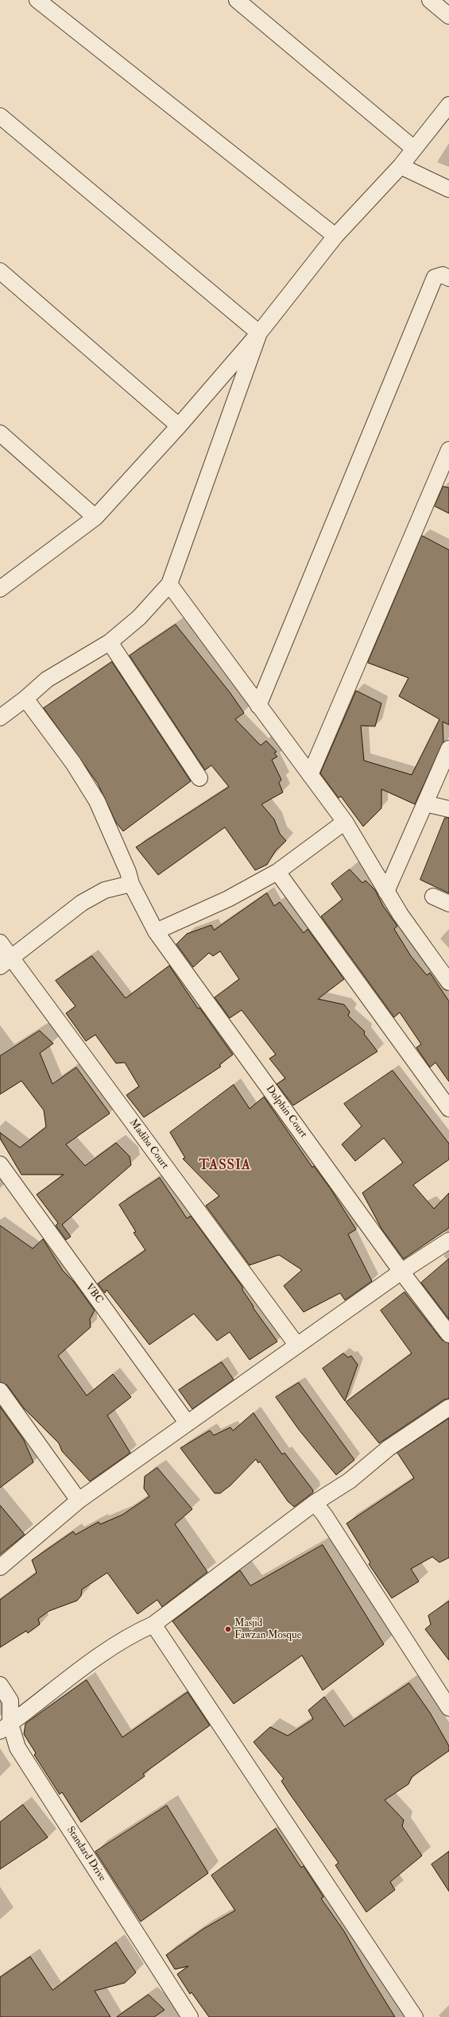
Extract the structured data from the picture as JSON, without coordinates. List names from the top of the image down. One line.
{"streets":{"street":["Dolphin Court","Madiba Court","VBC","Standard Drive"]},"districts":["TASSIA"],"places":["Masjid Fawzan Mosque"]}
